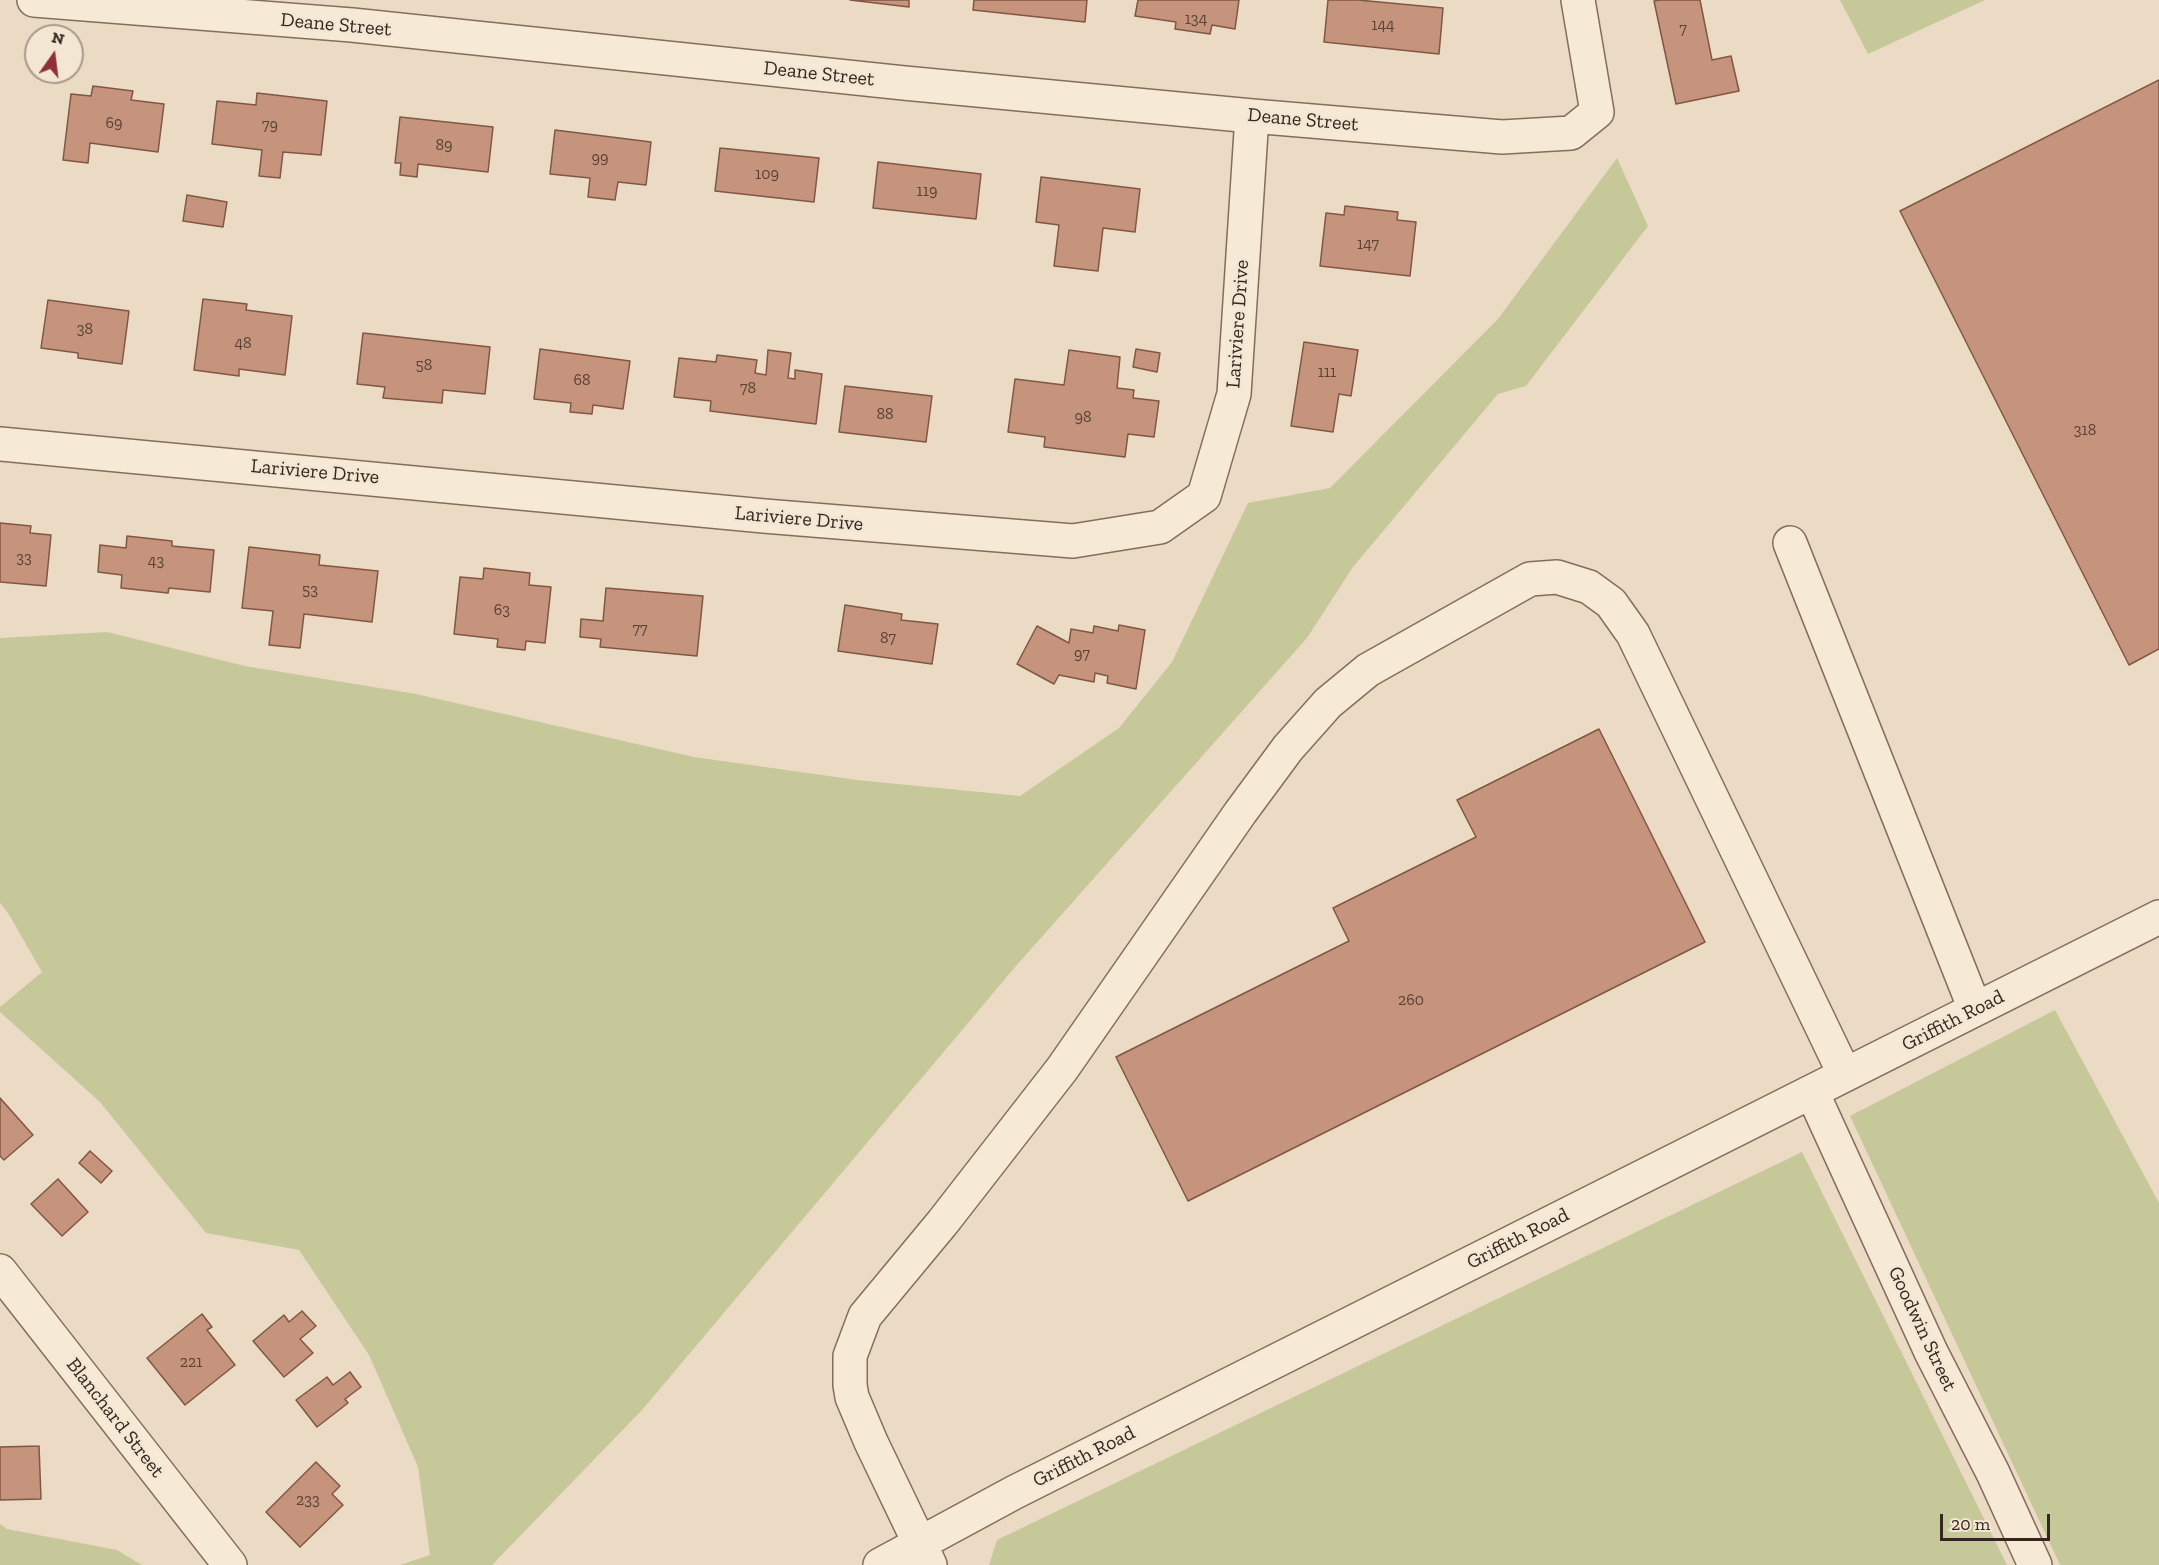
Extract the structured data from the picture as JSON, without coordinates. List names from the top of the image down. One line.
{"streets":{"street":["Deane Street","Lariviere Drive","Griffith Road","Goodwin Street","Blanchard Street"]},"crossings":[["Deane Street","Lariviere Drive"],["Griffith Road","Goodwin Street"]],"house_numbers":["134","144","7","69","79","89","99","109","119","147","38","48","58","111","68","78","88","98","318","33","43","53","63","77","87","97","260","221","233"],"scale_bar":"20 m","north":"top"}
